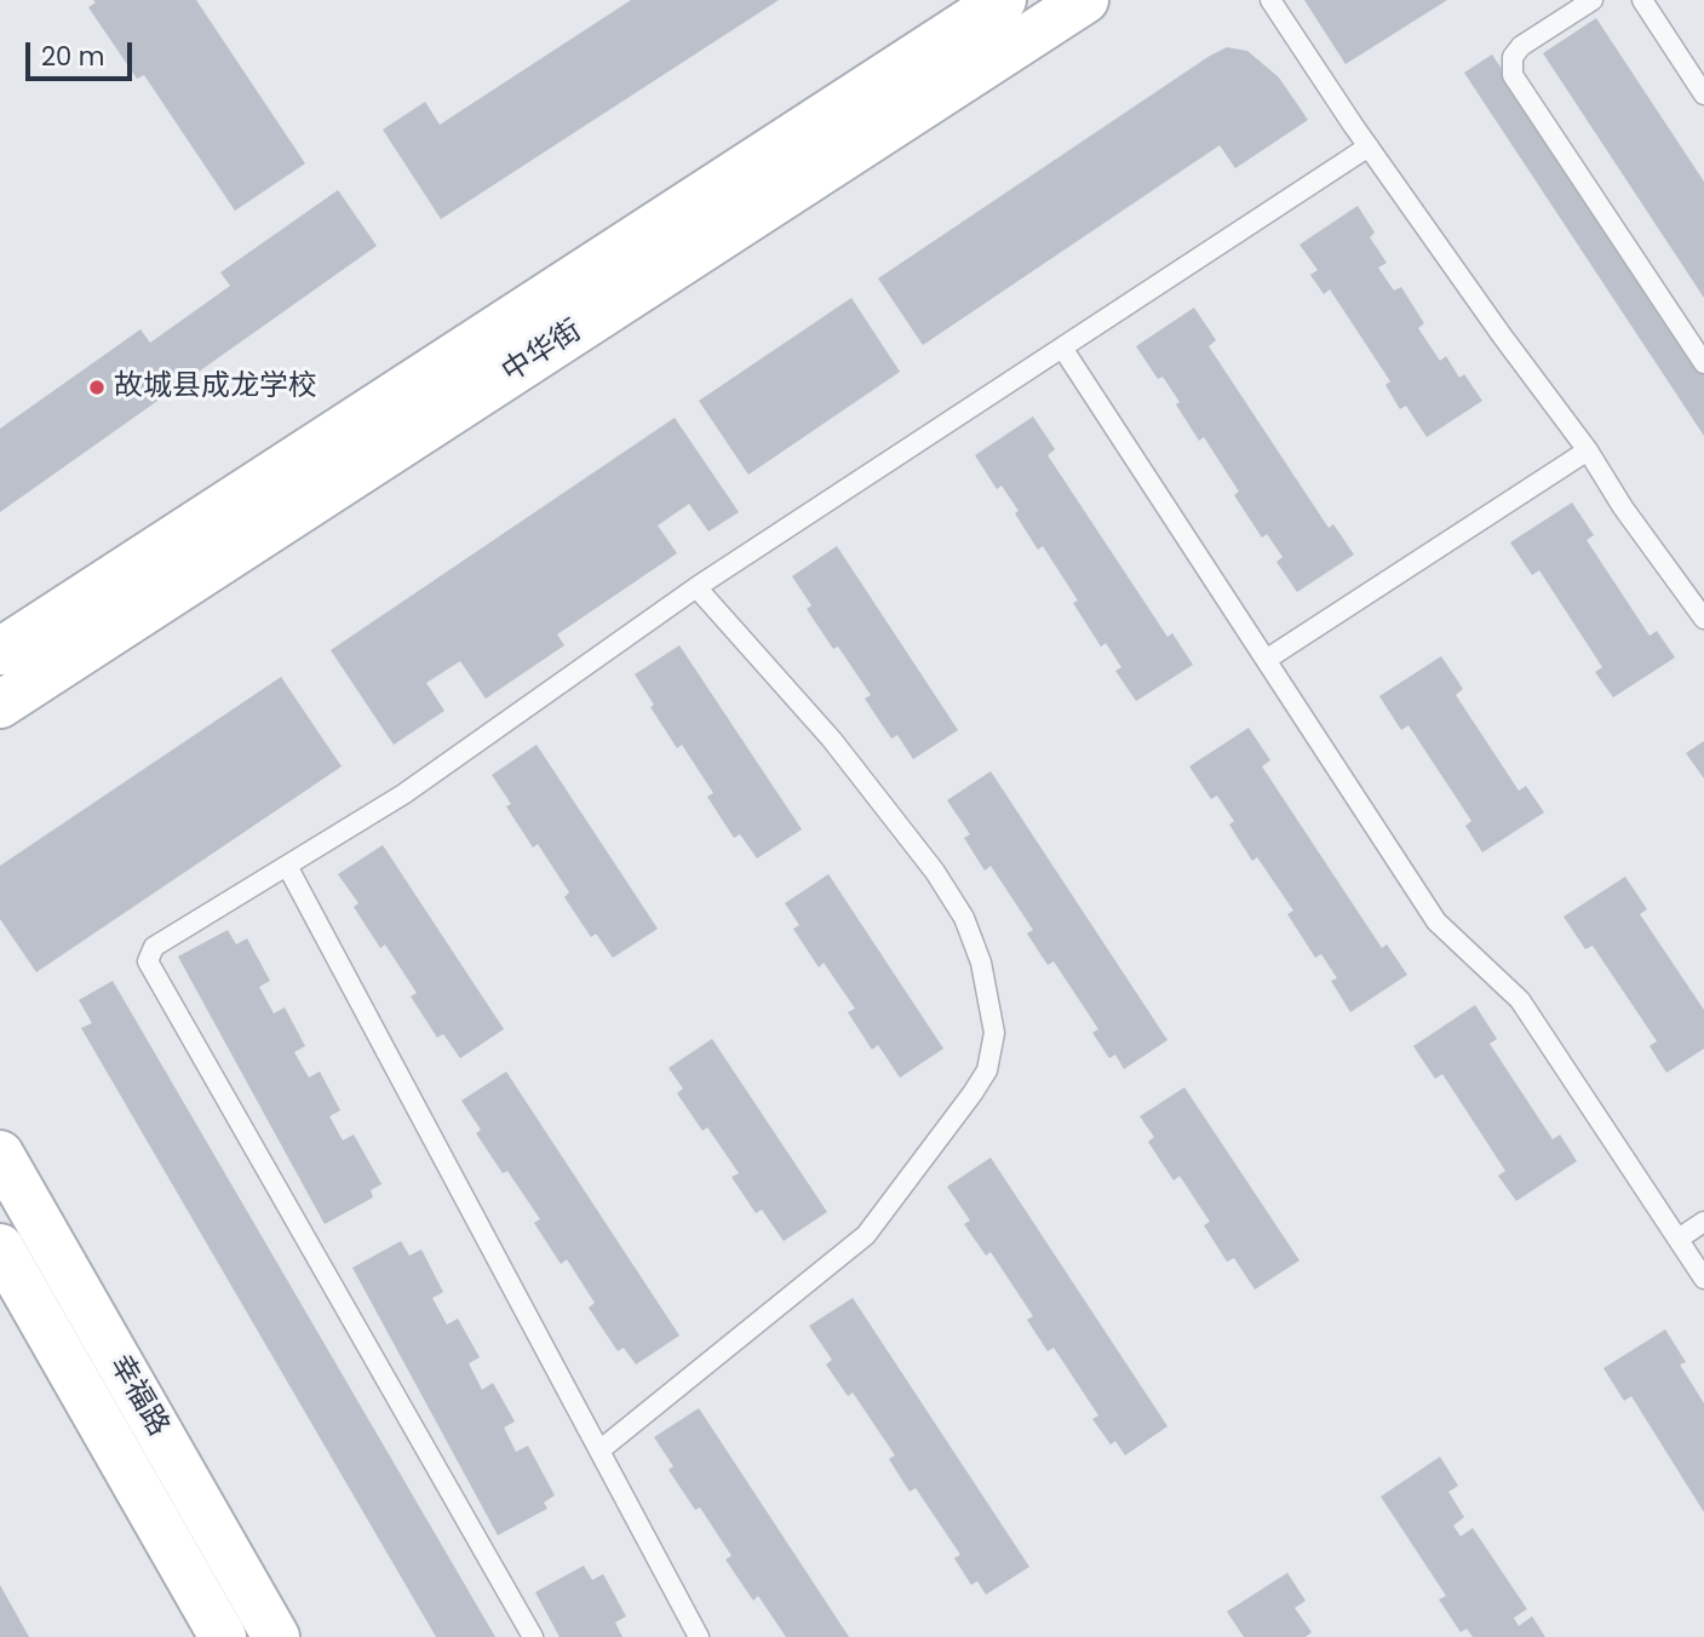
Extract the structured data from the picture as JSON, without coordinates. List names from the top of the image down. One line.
{"streets":{"main road":["中华街","幸福路"]},"places":["故城县成龙学校"],"scale_bar":"20 m"}
